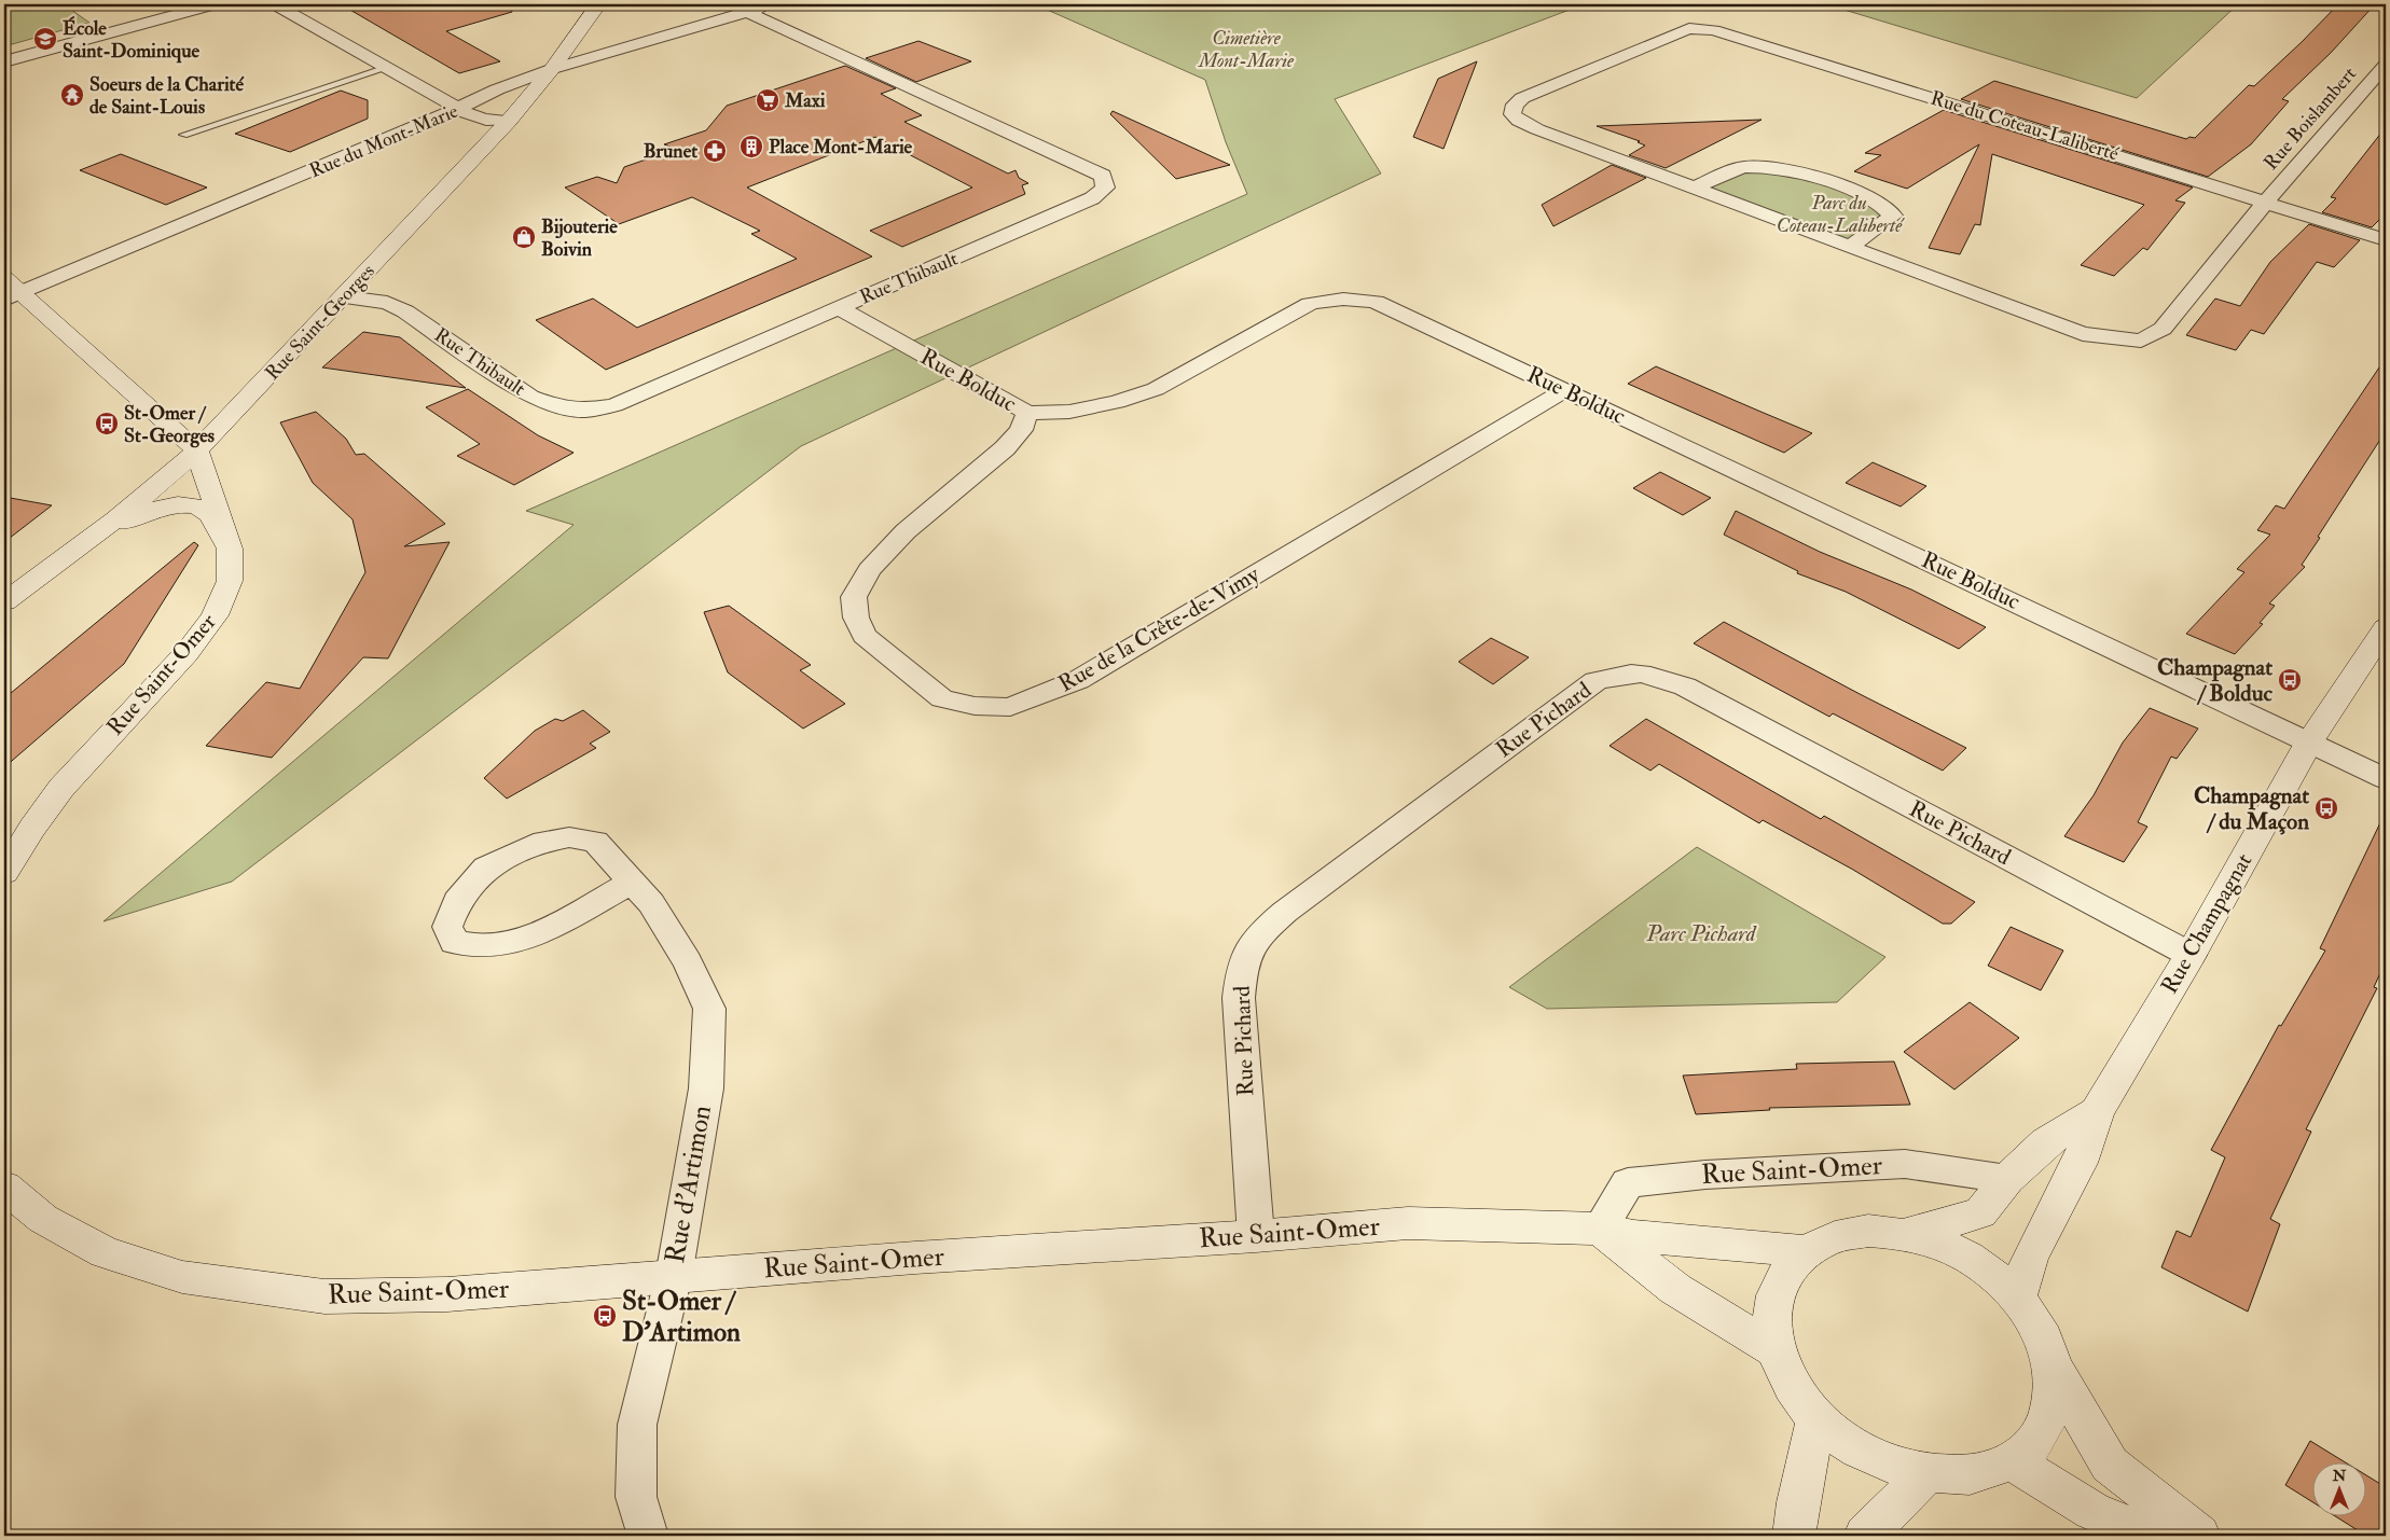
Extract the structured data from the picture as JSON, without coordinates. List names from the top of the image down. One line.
{"streets":{"street":["Rue Boislambert","Rue du Coteau-Laliberté","Rue du Mont-Marie","Rue Thibault","Rue Saint-Georges","Rue Bolduc","Rue de la Crête-de-Vimy","Rue Saint-Omer","Rue Pichard","Rue Champagnat","Rue d'Artimon"]},"crossings":[["Rue Boislambert","Rue du Coteau-Laliberté"],["Rue du Mont-Marie","Rue Thibault"],["Rue du Mont-Marie","Rue Saint-Georges"],["Rue du Mont-Marie","Rue Saint-Omer"],["Rue Thibault","Rue Saint-Georges"],["Rue Thibault","Rue Bolduc"],["Rue Saint-Georges","Rue Saint-Omer"],["Rue Bolduc","Rue de la Crête-de-Vimy"],["Rue Bolduc","Rue Champagnat"],["Rue Saint-Omer","Rue Pichard"],["Rue Saint-Omer","Rue Champagnat"],["Rue Saint-Omer","Rue d'Artimon"],["Rue Pichard","Rue Champagnat"]],"parks":["Cimetière Mont-Marie","Parc du Coteau-Laliberté","Parc Pichard"],"places":{"school or university":["École Saint-Dominique"],"temple":["Soeurs de la Charité de Saint-Louis"],"supermarket":["Maxi"],"building":["Place Mont-Marie"],"pharmacy":["Brunet"],"shop":["Bijouterie Boivin"],"bus stop":["St-Omer / St-Georges","Champagnat / Bolduc","Champagnat / du Maçon","St-Omer / D'Artimon"]},"north":"top"}
